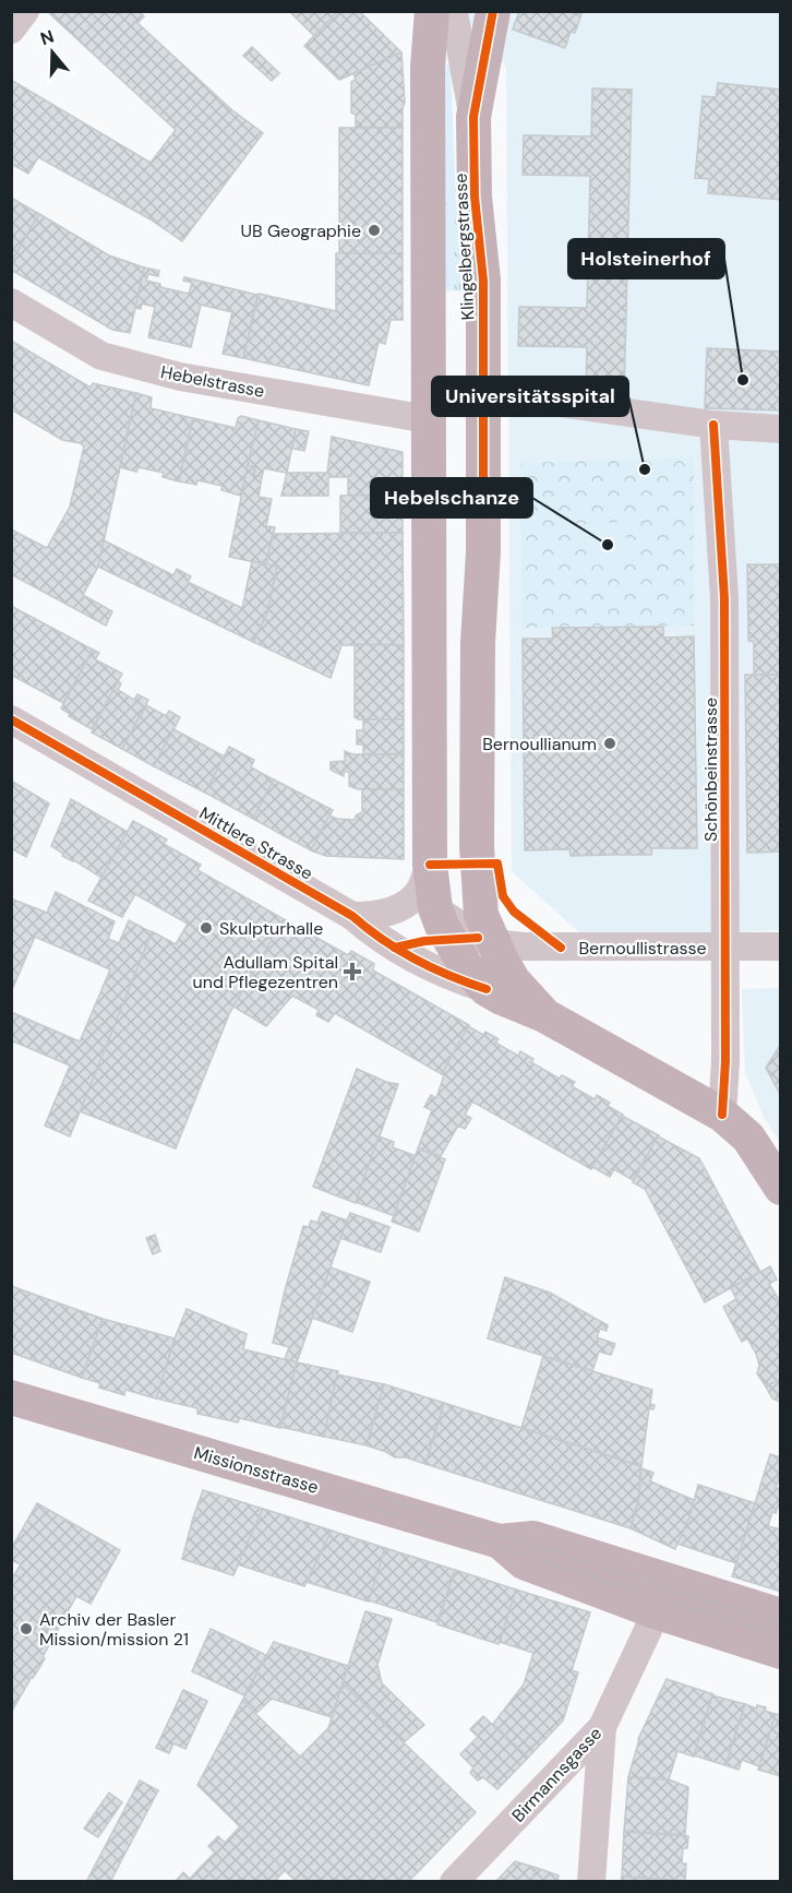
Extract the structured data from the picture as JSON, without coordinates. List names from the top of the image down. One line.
{"streets":{"main road":["Klingelbergstrasse","Mittlere Strasse","Missionsstrasse"],"street":["Hebelstrasse","Schönbeinstrasse","Bernoullistrasse","Birmannsgasse"]},"crossings":[["Klingelbergstrasse","Hebelstrasse"],["Klingelbergstrasse","Mittlere Strasse"],["Klingelbergstrasse","Bernoullistrasse"],["Schönbeinstrasse","Mittlere Strasse"],["Schönbeinstrasse","Bernoullistrasse"],["Mittlere Strasse","Bernoullistrasse"],["Missionsstrasse","Birmannsgasse"]],"places":{"other":["UB Geographie","Holsteinerhof","Universitätsspital","Hebelschanze","Bernoullianum","Skulpturhalle","Archiv der Basler Mission/mission 21"],"health":["Adullam Spital und Pflegezentren"]},"north":"top"}
